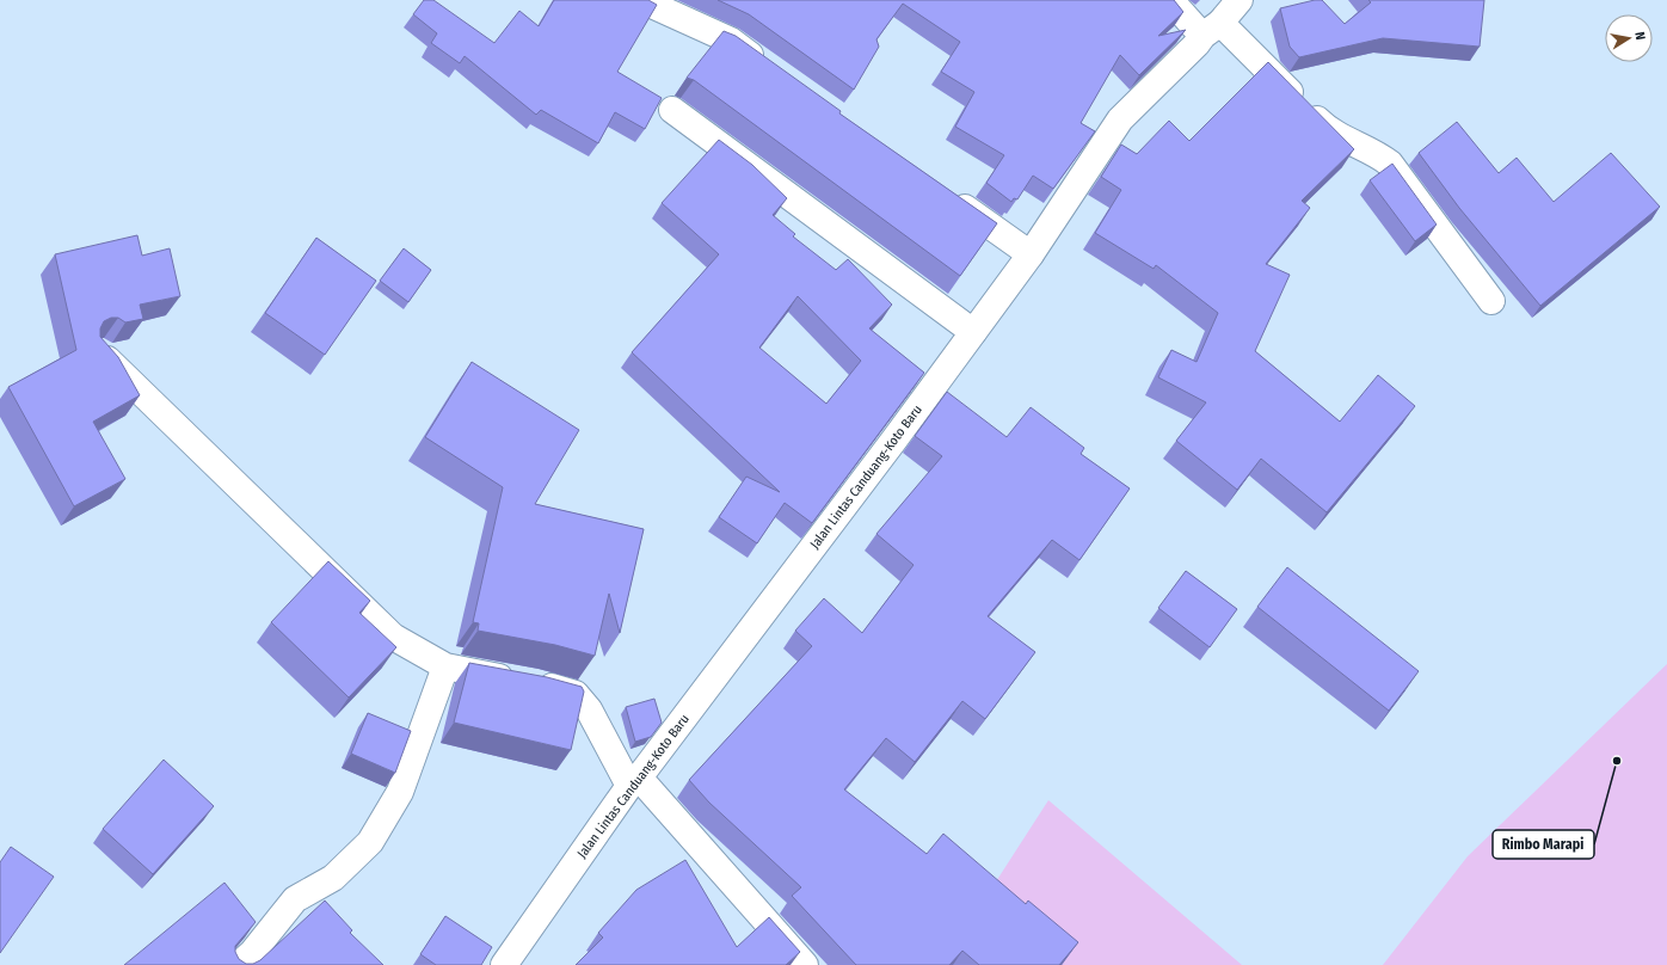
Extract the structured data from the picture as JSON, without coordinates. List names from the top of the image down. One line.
{"streets":{"street":["Jalan Lintas Canduang-Koto Baru"]},"places":["Rimbo Marapi"],"north":"right"}
